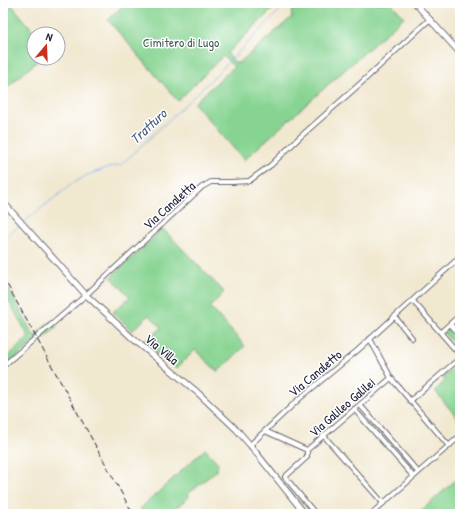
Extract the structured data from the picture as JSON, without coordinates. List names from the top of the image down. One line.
{"streets":{"street":["Via Canaletta","Via Villa","Via Canaletto","Via Galileo Galilei"]},"crossings":[["Via Canaletta","Via Villa"],["Via Villa","Via Canaletto"],["Via Canaletto","Via Galileo Galilei"]],"water":["Tratturo"],"parks":["Cimitero di Lugo"],"north":"top"}
